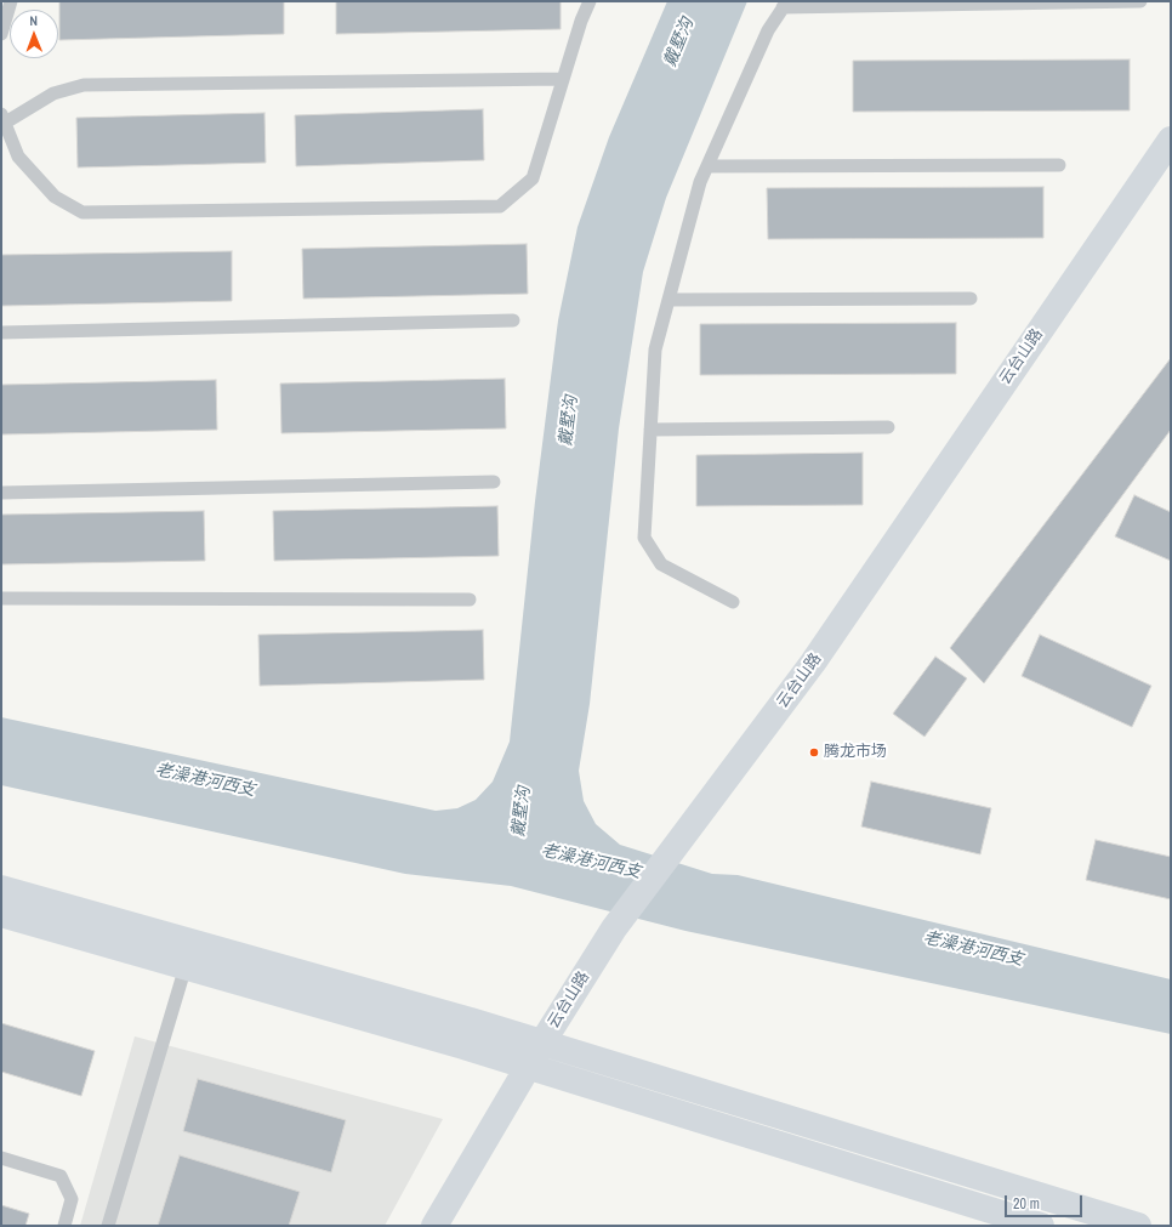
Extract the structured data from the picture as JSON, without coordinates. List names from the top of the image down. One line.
{"streets":{"street":["云台山路"]},"water":["戴墅沟","老澡港河西支"],"places":["腾龙市场"],"scale_bar":"20 m","north":"top"}
